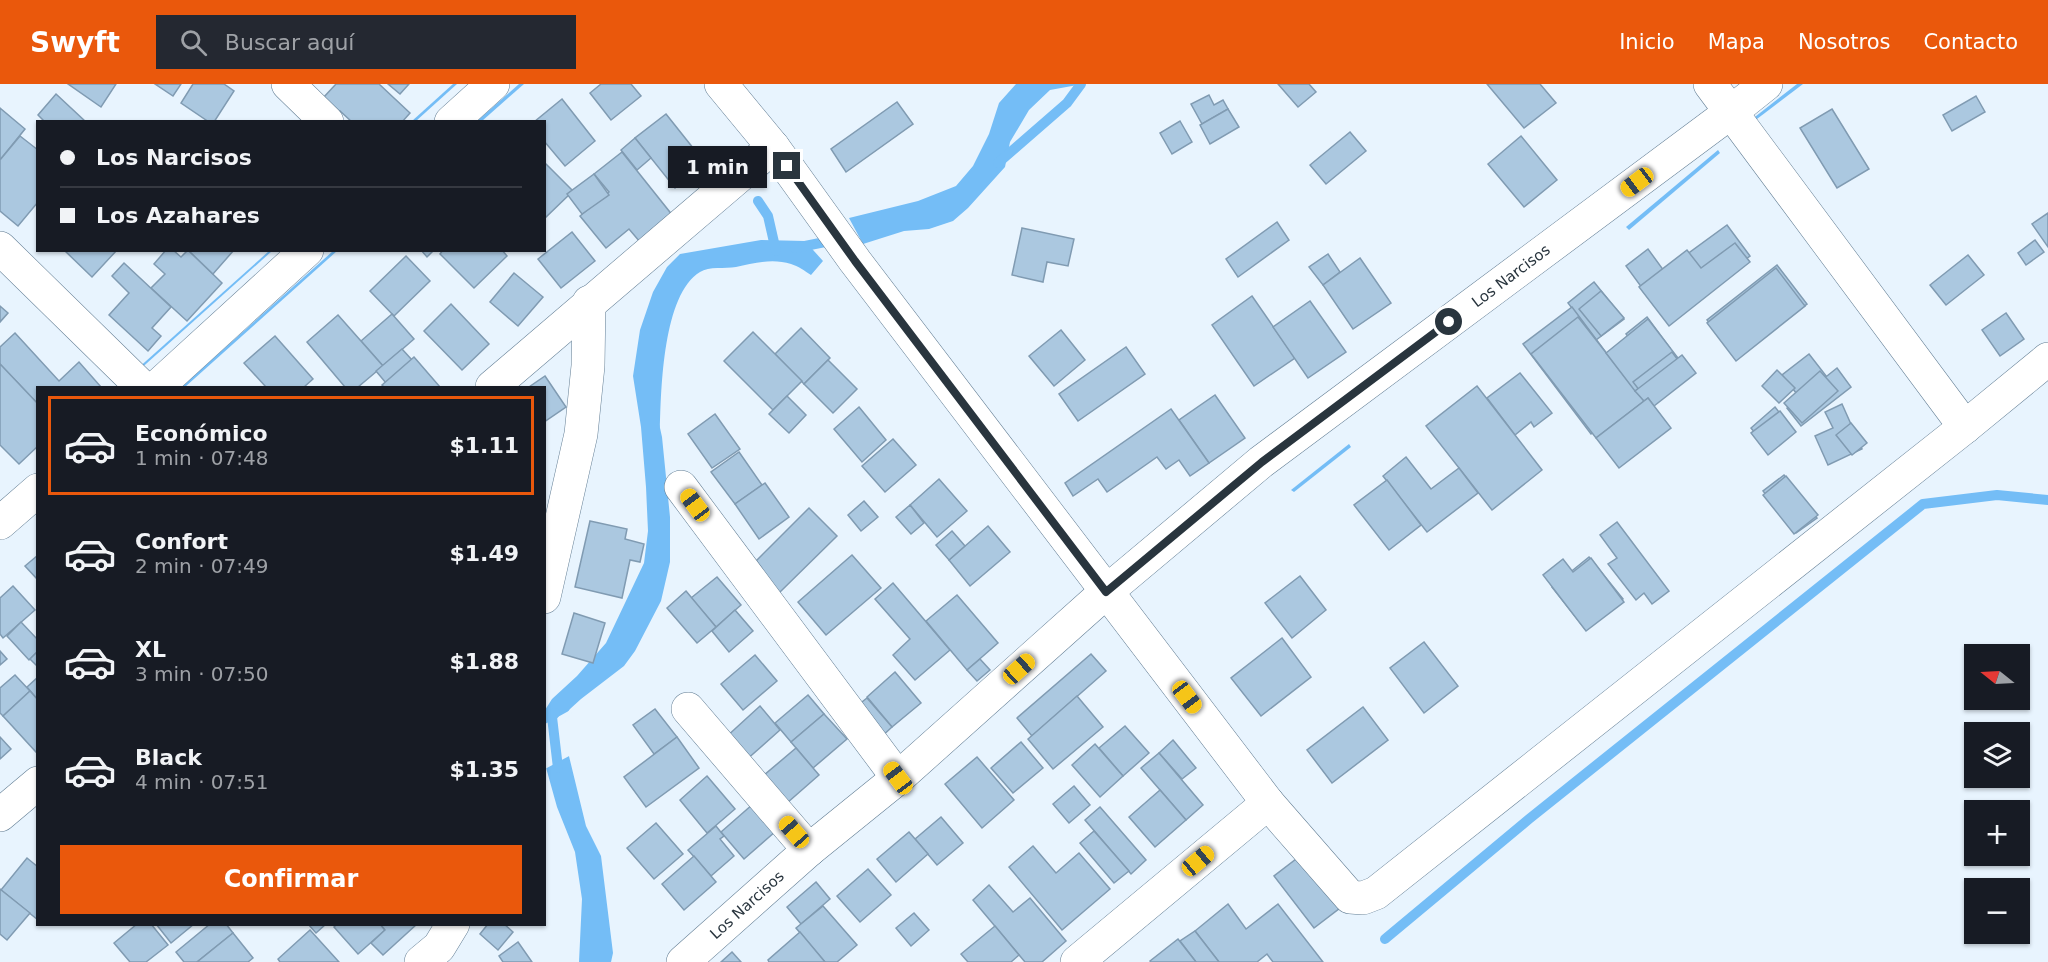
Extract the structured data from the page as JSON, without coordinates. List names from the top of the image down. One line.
{"streets":{"street":["Los Narcisos"]},"north":"left","page":{"header":"Swyft","search":"Buscar aquí","nav":["Inicio","Mapa","Nosotros","Contacto"],"banner":["Los Narcisos","Los Azahares"],"bubble":"1 min","list":[{"name":"Económico","note":"1 min · 07:48","value":"$1.11"},{"name":"Confort","note":"2 min · 07:49","value":"$1.49"},{"name":"XL","note":"3 min · 07:50","value":"$1.88"},{"name":"Black","note":"4 min · 07:51","value":"$1.35"}],"map_buttons":["+","−"],"buttons":"Confirmar"}}
